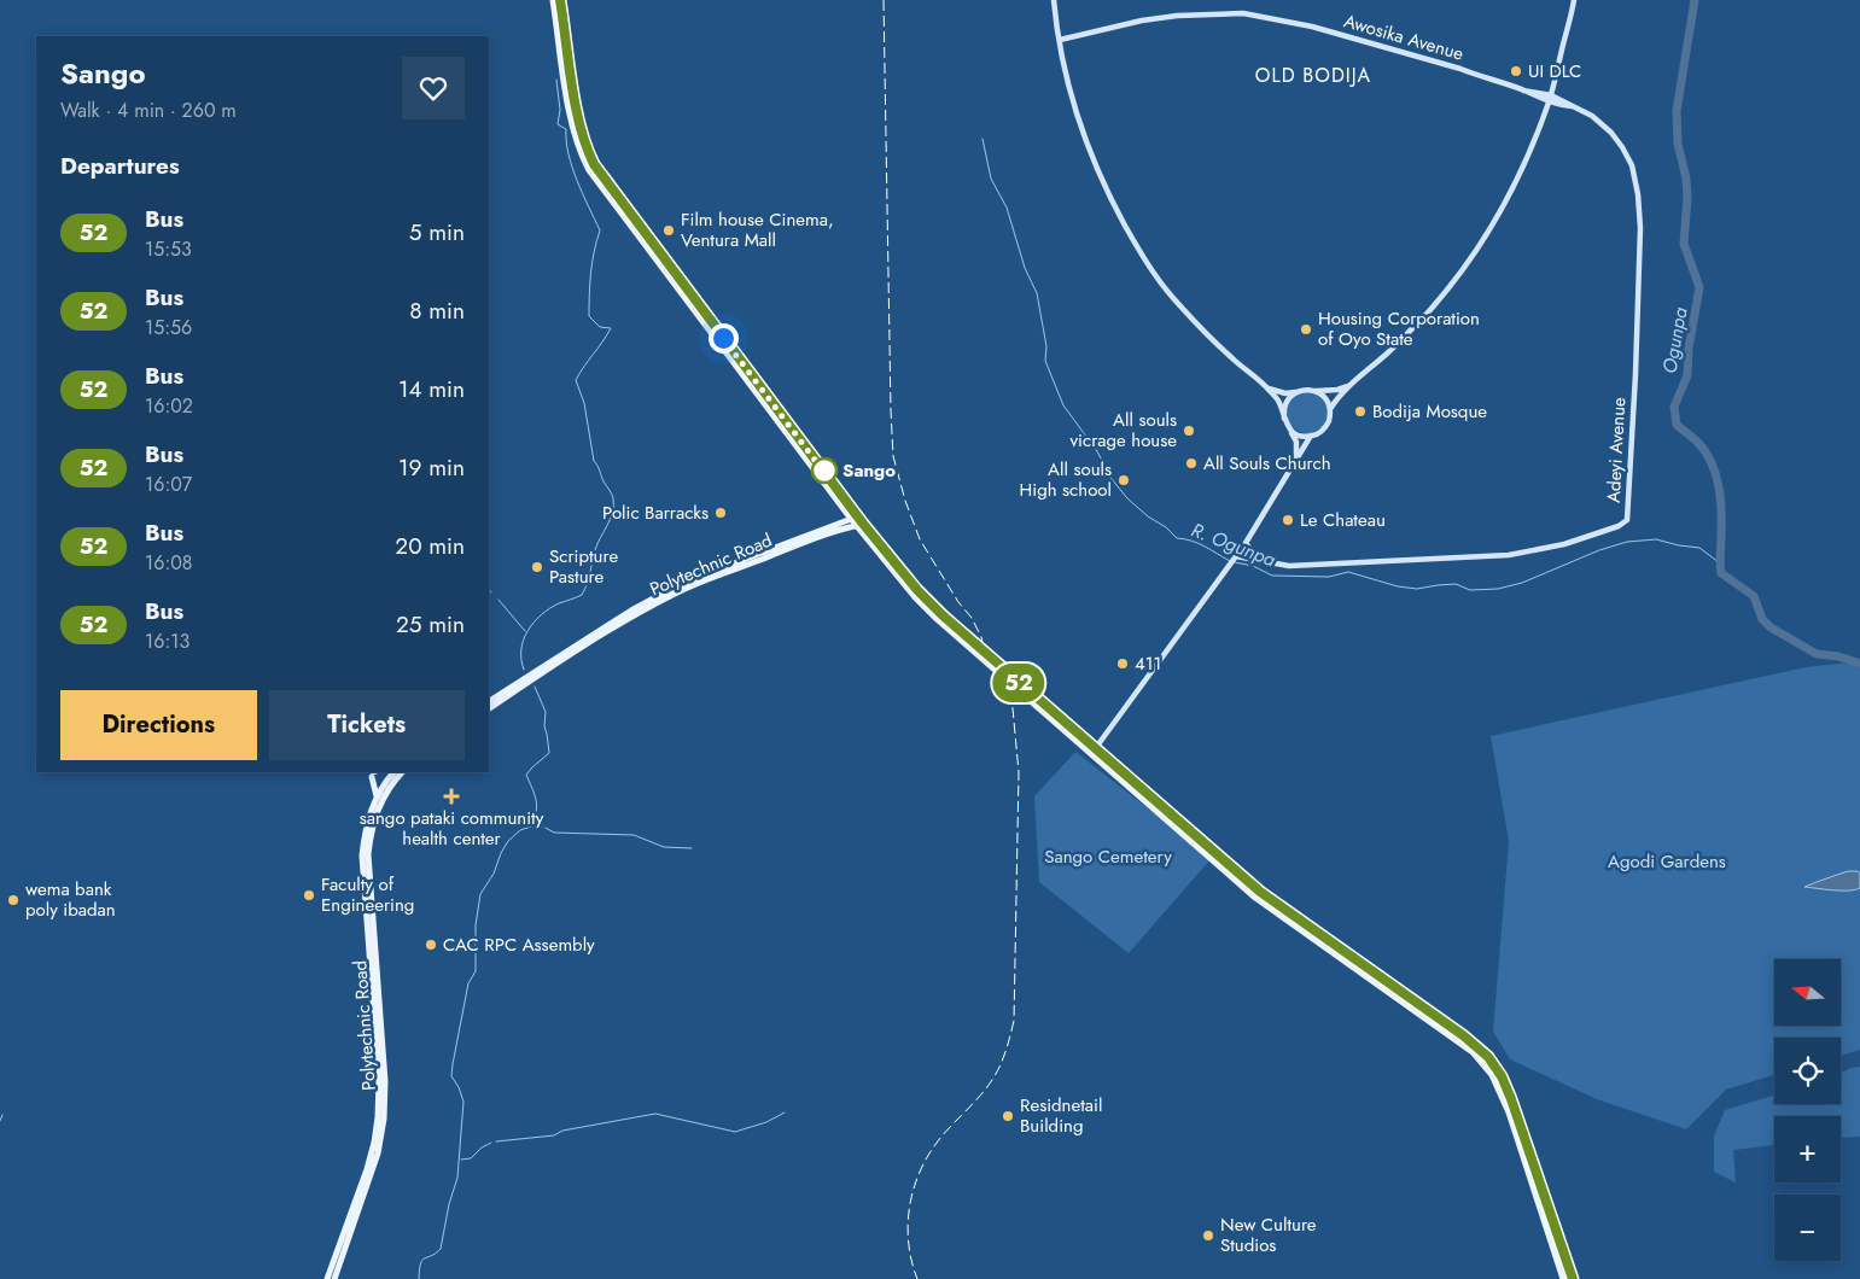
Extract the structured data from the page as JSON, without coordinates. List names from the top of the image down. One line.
{"streets":{"main road":["Awosika Avenue","Adeyi Avenue","Polytechnic Road"]},"crossings":[["Awosika Avenue","Adeyi Avenue"]],"districts":["OLD BODIJA"],"water":["Ogunpa","R. Ogunpa"],"parks":["Sango Cemetery","Agodi Gardens"],"places":{"other":["UI DLC","Film house Cinema, Ventura Mall","Housing Corporation of Oyo State","Bodija Mosque","All souls vicrage house","All Souls Church","Sango","All souls High school","Polic Barracks","Le Chateau","Scripture Pasture","411","Faculty of Engineering","wema bank poly ibadan","CAC RPC Assembly","Residnetail Building","New Culture Studios"],"health":["sango pataki community health center"]},"lines":["bus line 52"],"north":"left","page":{"on_map":"52","heading":[["Sango","Walk · 4 min · 260 m"],"Departures"],"list":[{"mark":"52","name":"Bus","note":"15:53","value":"5 min"},{"mark":"52","name":"Bus","note":"15:56","value":"8 min"},{"mark":"52","name":"Bus","note":"16:02","value":"14 min"},{"mark":"52","name":"Bus","note":"16:07","value":"19 min"},{"mark":"52","name":"Bus","note":"16:08","value":"20 min"},{"mark":"52","name":"Bus","note":"16:13","value":"25 min"}],"buttons":["Directions","Tickets"],"map_buttons":["+","−"]}}
